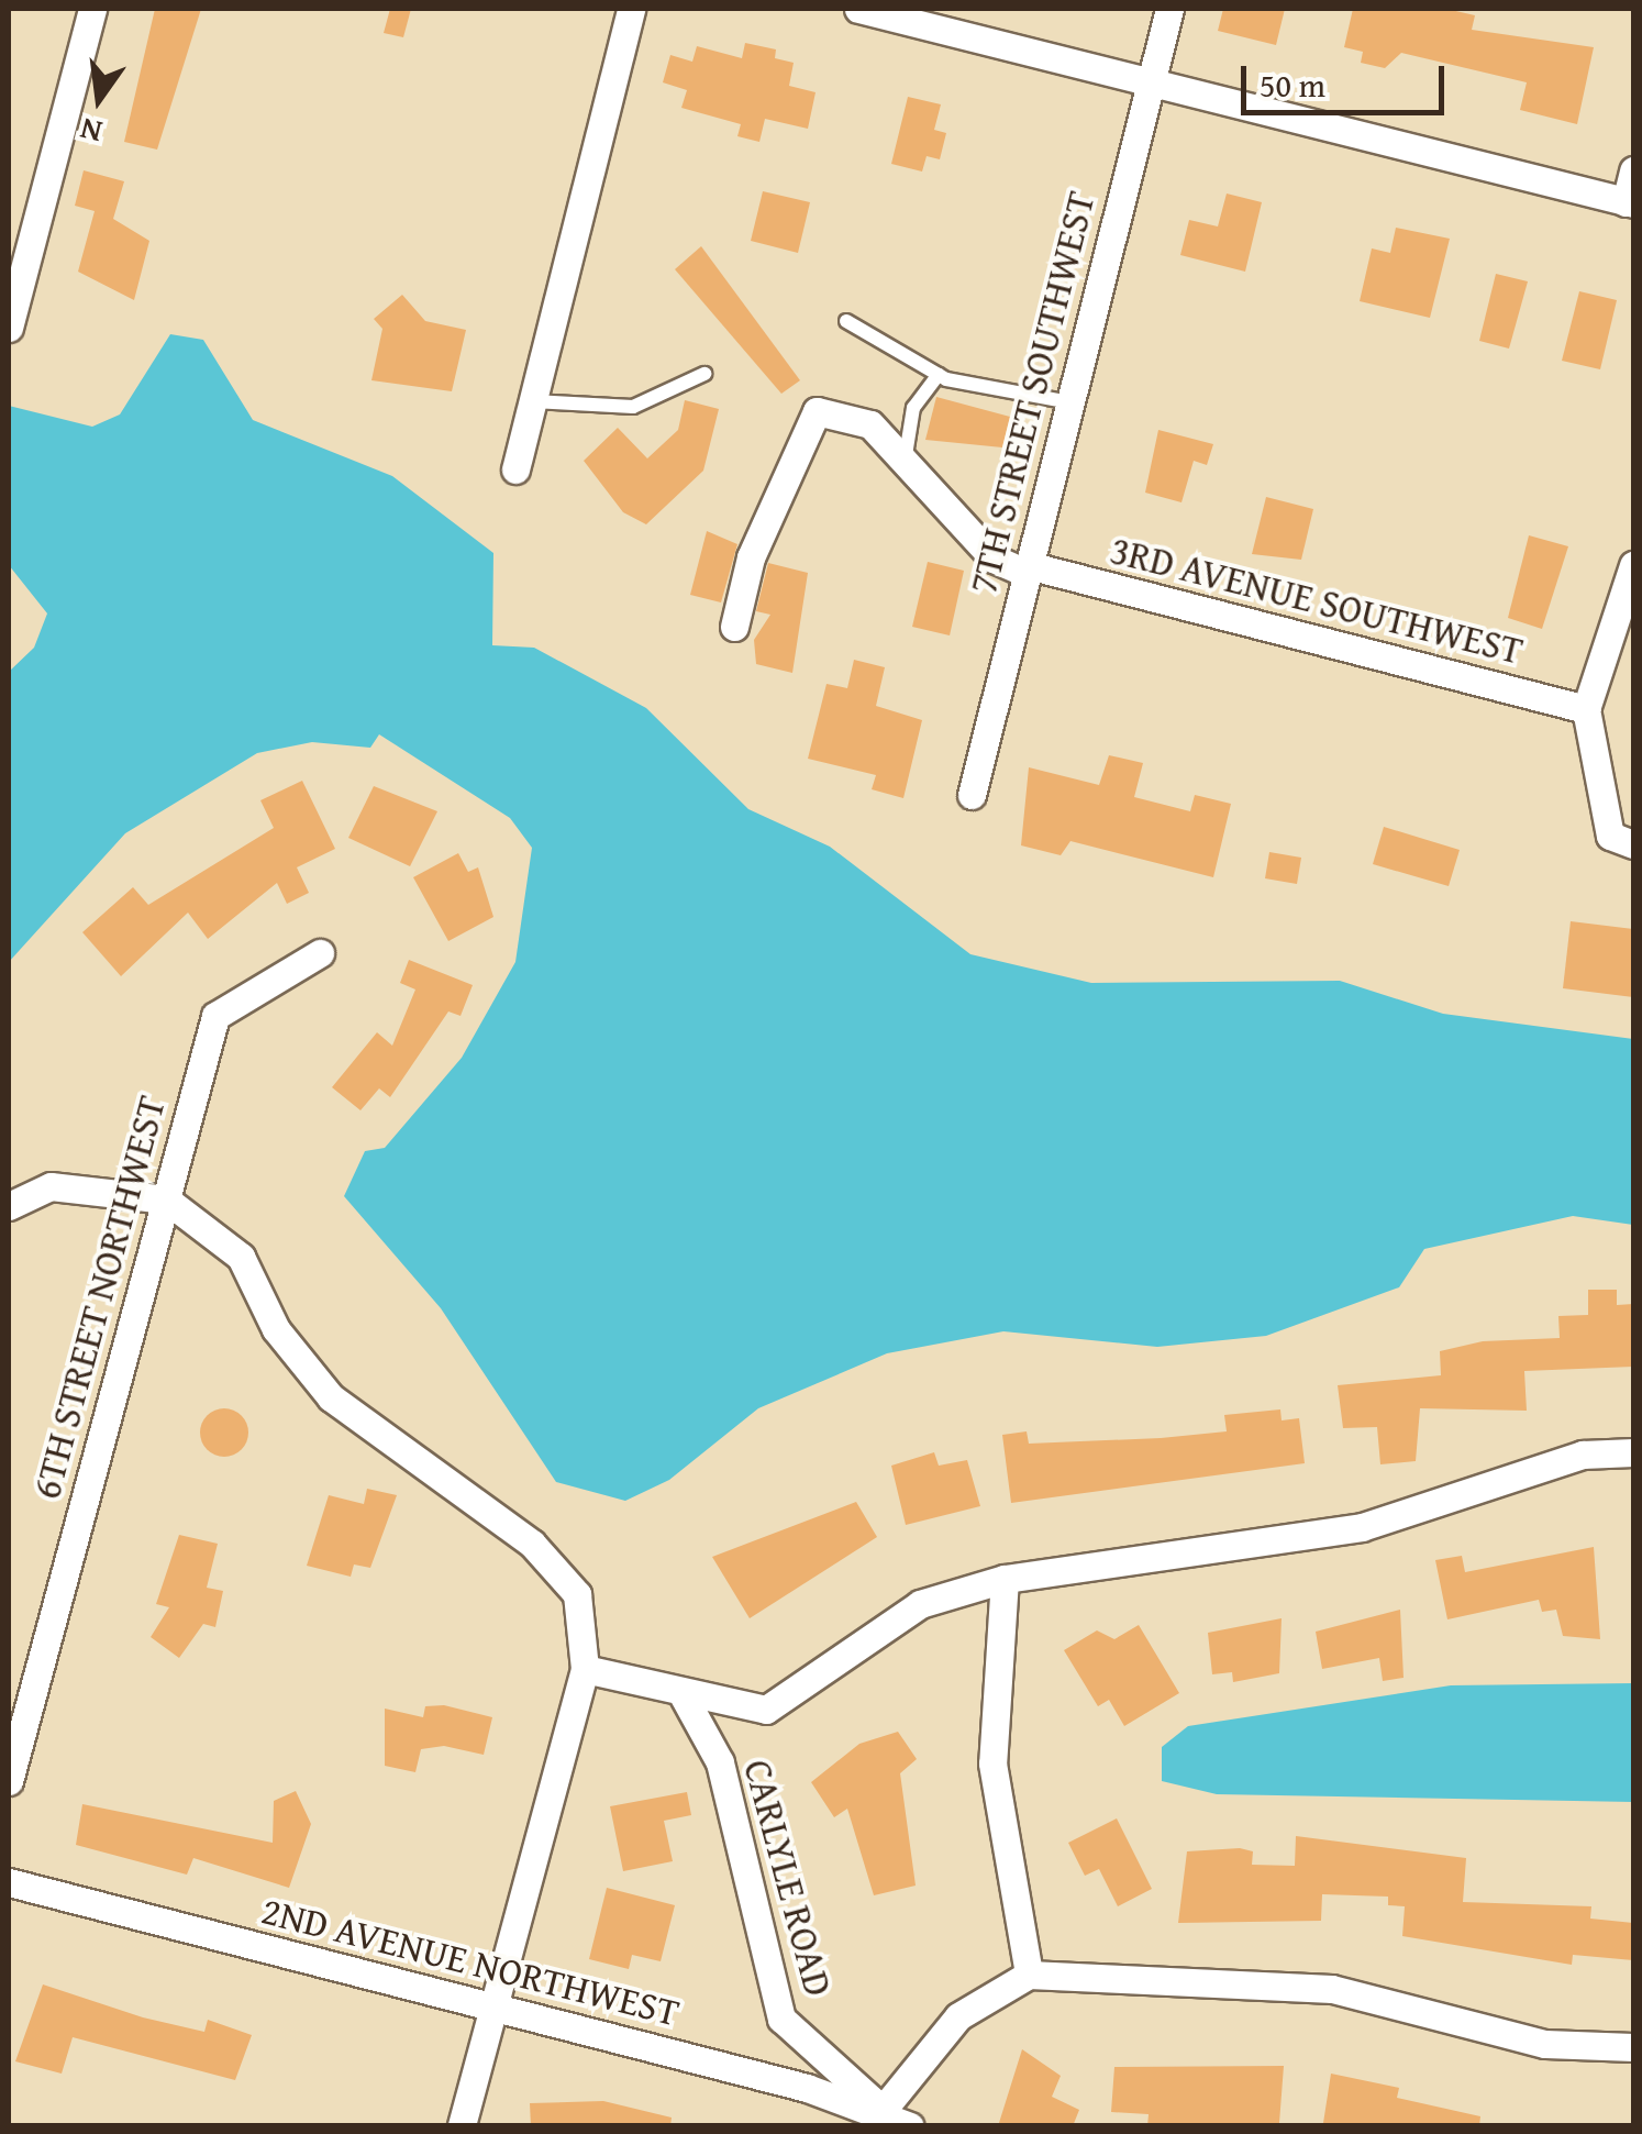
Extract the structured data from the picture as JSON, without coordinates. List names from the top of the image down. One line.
{"streets":{"street":["7TH STREET SOUTHWEST","3RD AVENUE SOUTHWEST","6TH STREET NORTHWEST","CARLYLE ROAD","2ND AVENUE NORTHWEST"]},"crossings":[["7TH STREET SOUTHWEST","3RD AVENUE SOUTHWEST"],["CARLYLE ROAD","2ND AVENUE NORTHWEST"]],"scale_bar":"50 m","north":"bottom"}
